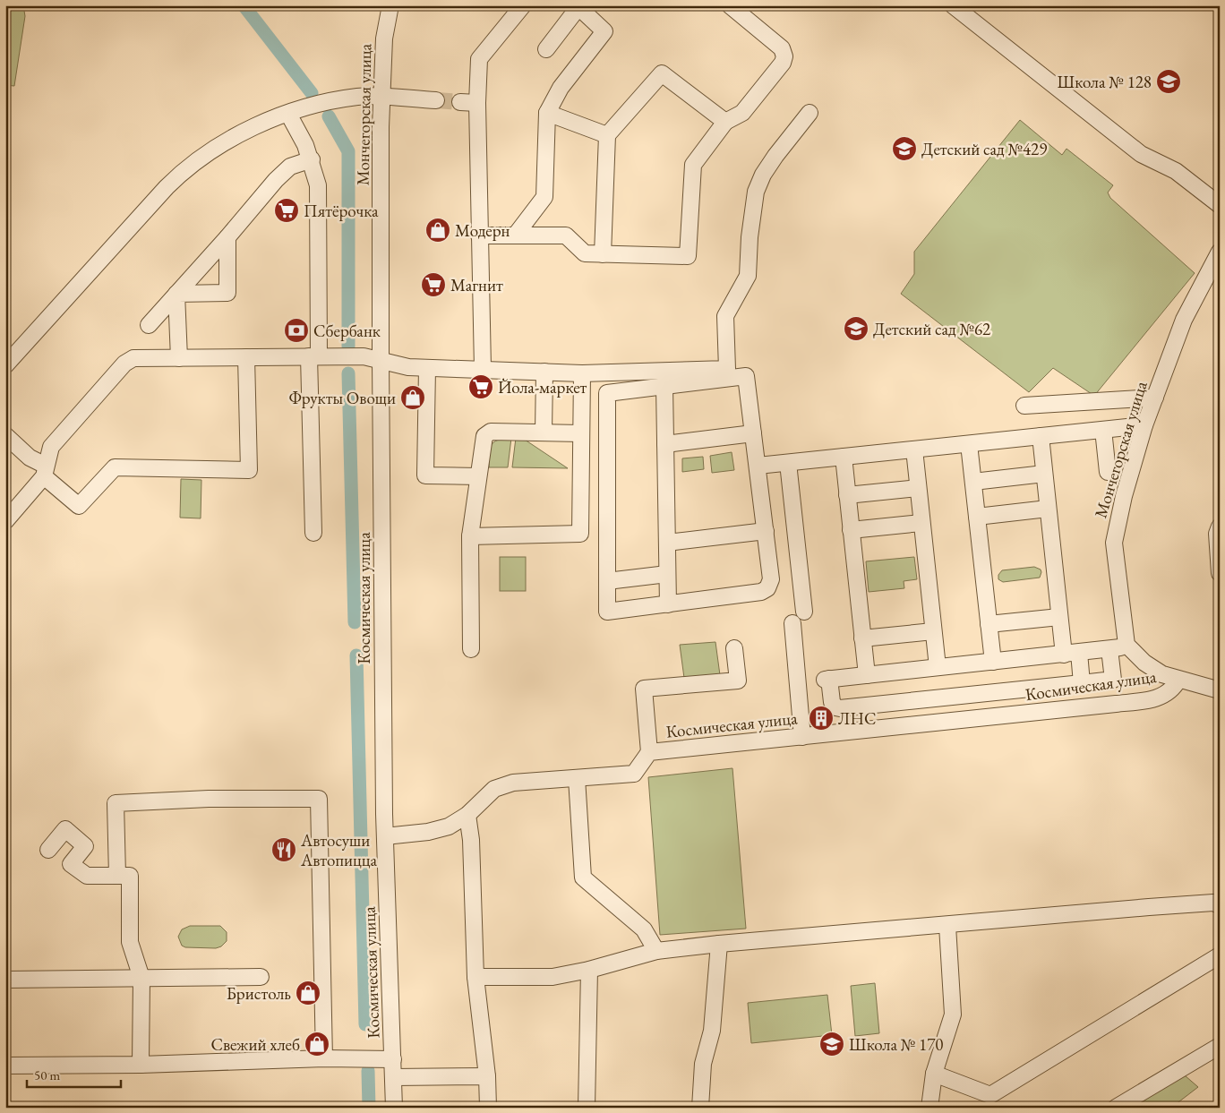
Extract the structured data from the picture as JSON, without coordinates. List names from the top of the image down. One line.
{"streets":{"street":["Мончегорская улица","Космическая улица"]},"crossings":[["Мончегорская улица","Космическая улица"]],"places":{"school or university":["Школа № 128","Детский сад №429","Детский сад №62","Школа № 170"],"supermarket":["Пятёрочка","Магнит","Йола-маркет"],"shop":["Модерн","Фрукты Овощи","Бристоль","Свежий хлеб"],"bank":["Сбербанк"],"building":["ЛНС"],"restaurant":["Автосуши Автопицца"]},"scale_bar":"50 m"}
